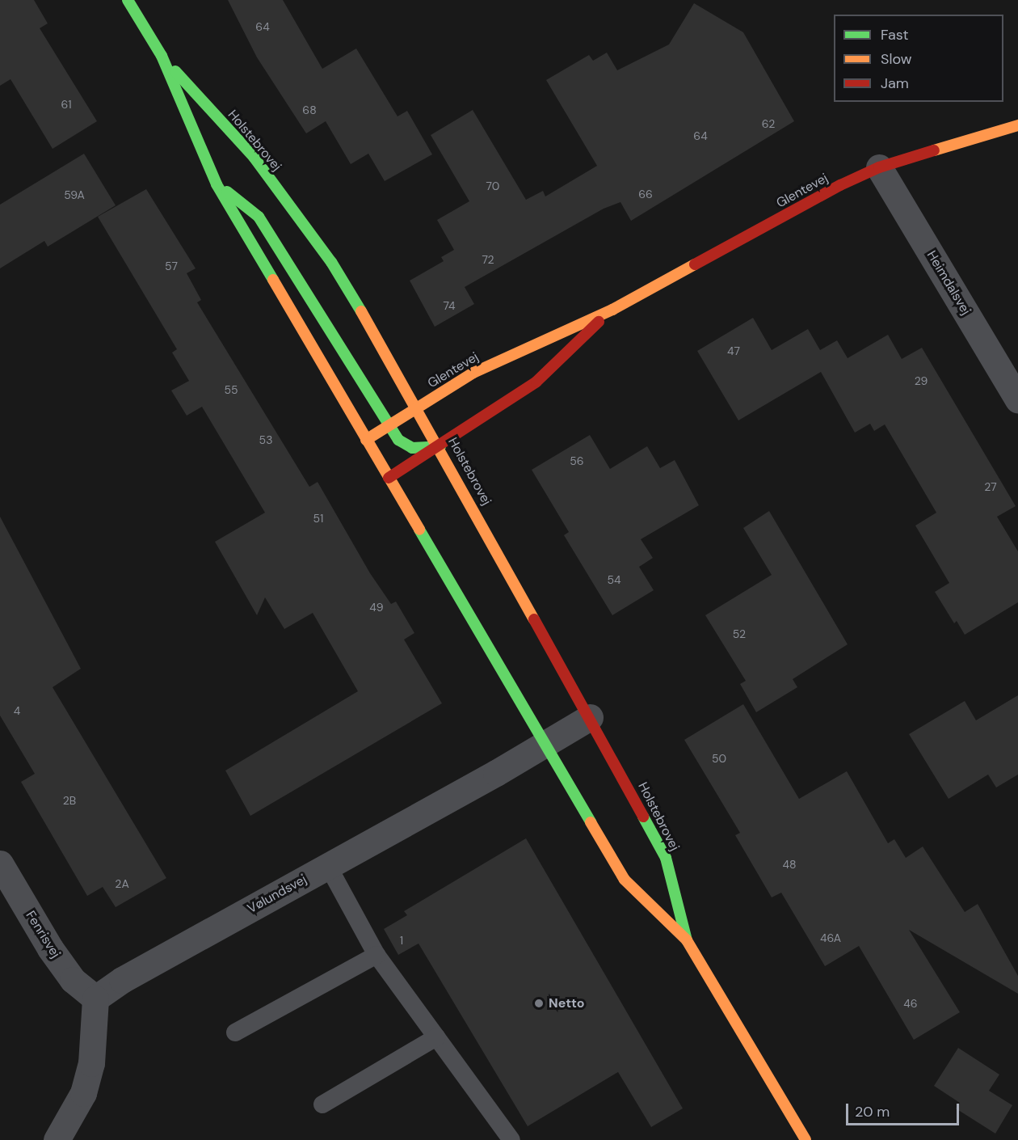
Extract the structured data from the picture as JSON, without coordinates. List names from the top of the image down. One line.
{"streets":{"main road":["Holstebrovej","Glentevej"],"street":["Heimdalsvej","Vølundsvej","Fenrisvej"]},"crossings":[["Holstebrovej","Glentevej"],["Holstebrovej","Vølundsvej"],["Glentevej","Heimdalsvej"],["Vølundsvej","Fenrisvej"]],"places":["Netto"],"house_numbers":["64","61","68","62","64","70","66","59A","72","57","74","47","29","55","53","56","27","51","54","49","52","4","50","2B","48","2A","46A","1","46"],"legend":["Fast","Slow","Jam"],"scale_bar":"20 m"}
